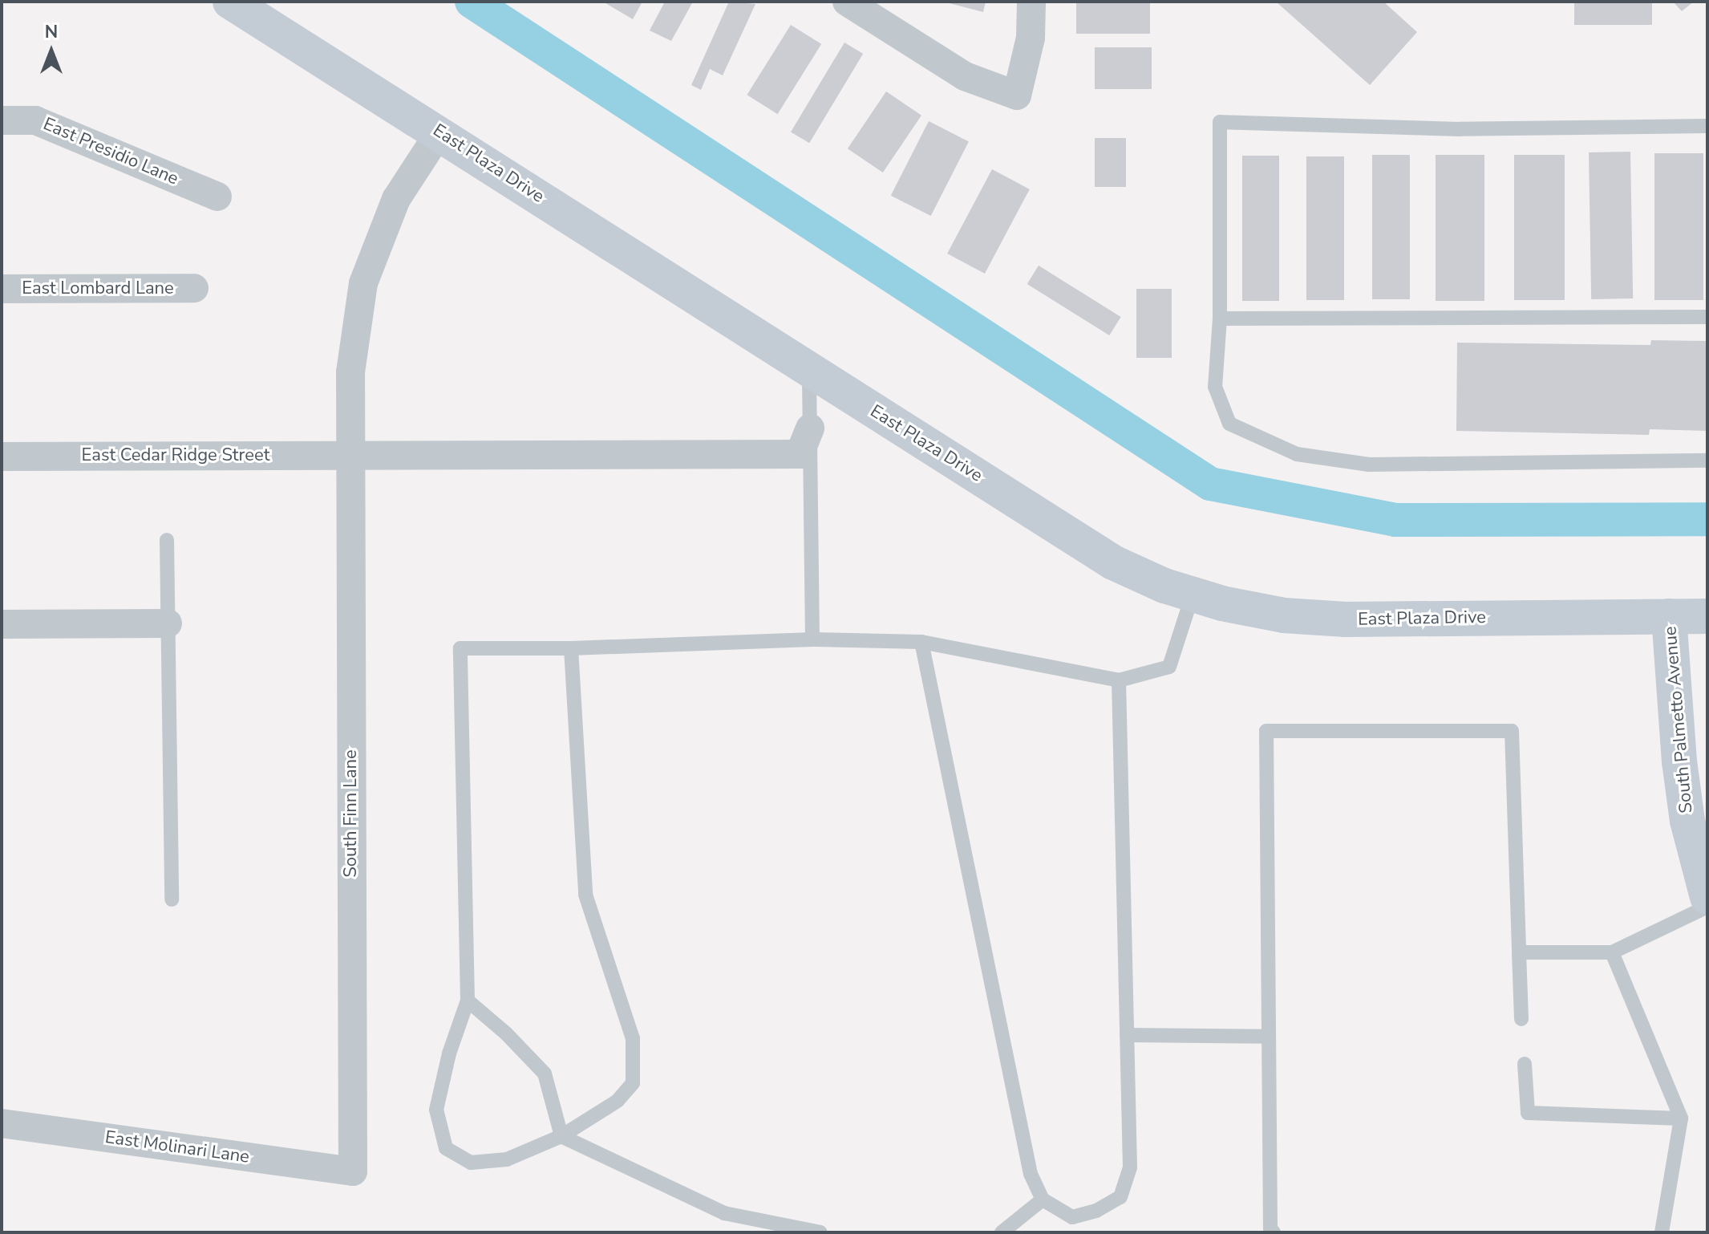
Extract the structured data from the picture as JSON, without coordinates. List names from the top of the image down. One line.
{"streets":{"street":["East Presidio Lane","East Plaza Drive","East Lombard Lane","East Cedar Ridge Street","South Palmetto Avenue","South Finn Lane","East Molinari Lane"]},"crossings":[["East Plaza Drive","South Palmetto Avenue"],["East Plaza Drive","South Finn Lane"],["East Cedar Ridge Street","South Finn Lane"],["South Finn Lane","East Molinari Lane"]],"north":"top"}
